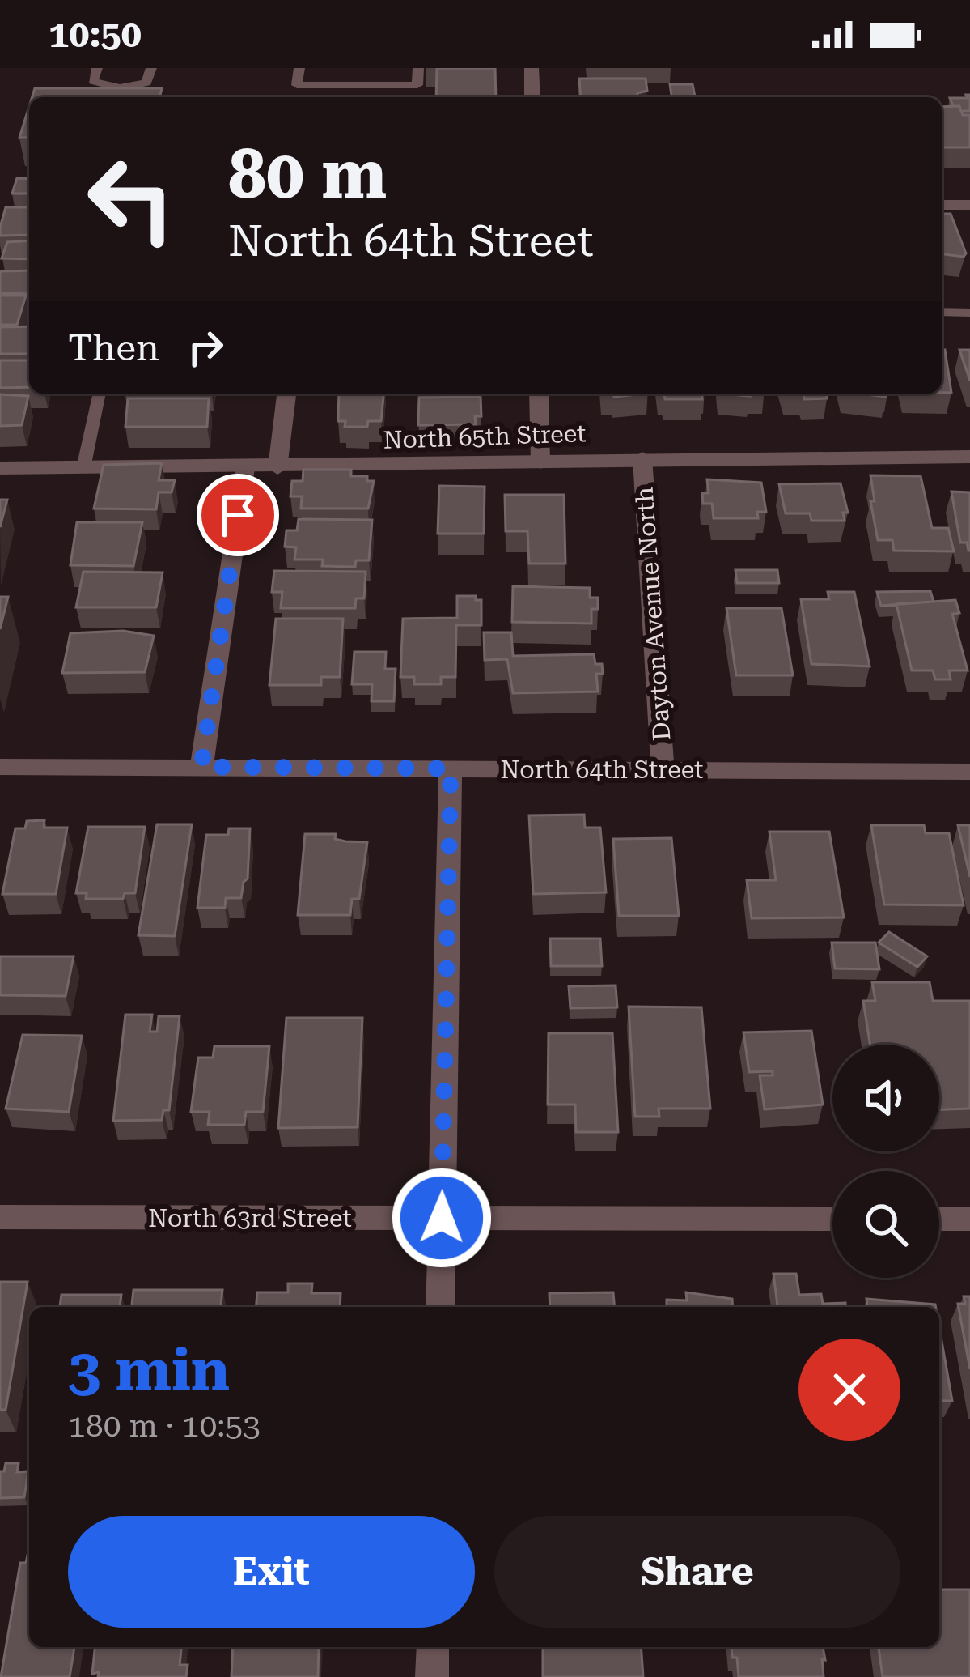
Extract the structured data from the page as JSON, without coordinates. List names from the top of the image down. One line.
{"streets":{"street":["North 65th Street","Dayton Avenue North","North 64th Street","North 63rd Street"]},"crossings":[["North 65th Street","Dayton Avenue North"],["Dayton Avenue North","North 64th Street"]],"page":{"status":"10:50","turn":["80 m","North 64th Street"],"then":"Then","heading":["3 min","180 m · 10:53"],"buttons":["Exit","Share"]}}
